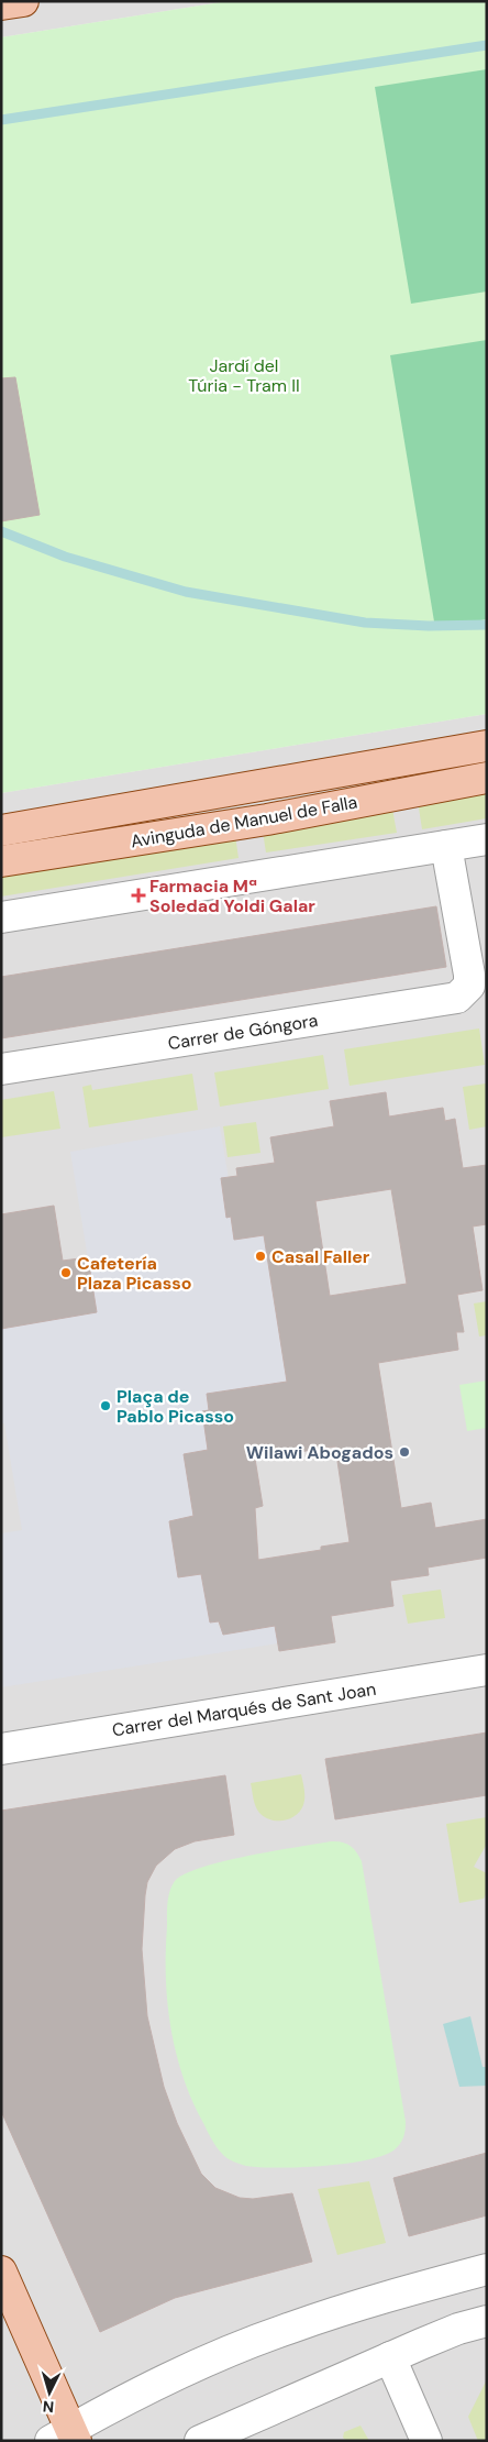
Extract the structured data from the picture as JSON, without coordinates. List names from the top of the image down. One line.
{"streets":{"main road":["Avinguda de Manuel de Falla"],"street":["Carrer de Góngora","Carrer del Marqués de Sant Joan"]},"parks":["Jardí del Túria - Tram II"],"places":{"health":["Farmacia Mª Soledad Yoldi Galar"],"other":["Casal Faller","Cafetería Plaza Picasso","Plaça de Pablo Picasso","Wilawi Abogados"]},"north":"bottom"}
